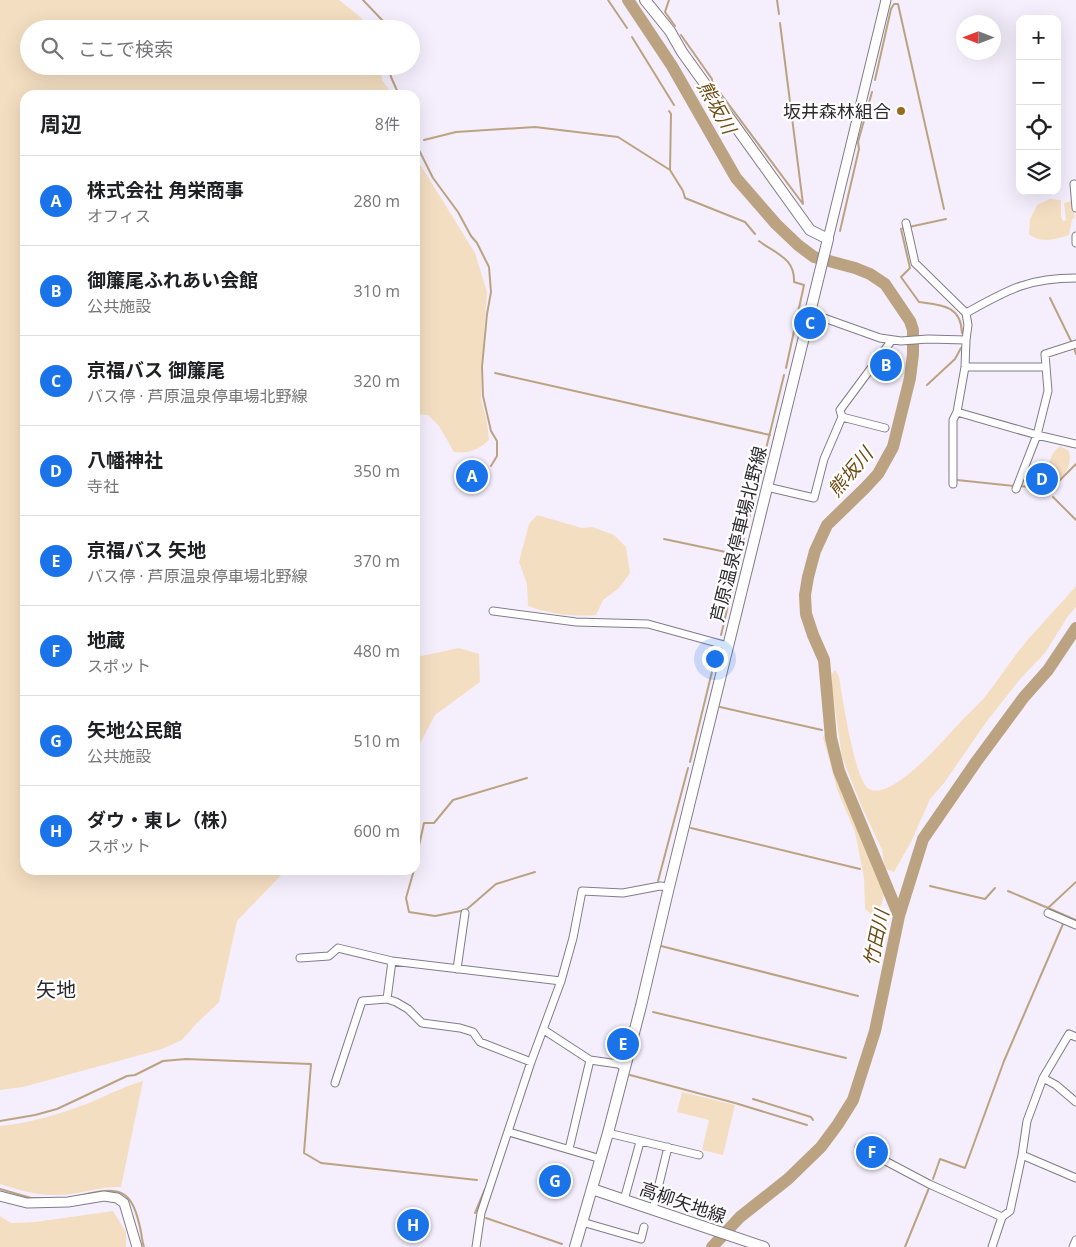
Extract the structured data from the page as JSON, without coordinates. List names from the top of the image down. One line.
{"streets":{"main road":["芦原温泉停車場北野線","高柳矢地線"]},"crossings":[["芦原温泉停車場北野線","高柳矢地線"]],"districts":["矢地"],"water":["熊坂川","竹田川"],"places":["坂井森林組合"],"north":"left","page":{"map_buttons":["+","−"],"search":"ここで検索","heading":["周辺","8件"],"list":[{"mark":"A","name":"株式会社 角栄商事","note":"オフィス","value":"280 m"},{"mark":"B","name":"御簾尾ふれあい会館","note":"公共施設","value":"310 m"},{"mark":"C","name":"京福バス 御簾尾","note":"バス停 · 芦原温泉停車場北野線","value":"320 m"},{"mark":"D","name":"八幡神社","note":"寺社","value":"350 m"},{"mark":"E","name":"京福バス 矢地","note":"バス停 · 芦原温泉停車場北野線","value":"370 m"},{"mark":"F","name":"地蔵","note":"スポット","value":"480 m"},{"mark":"G","name":"矢地公民館","note":"公共施設","value":"510 m"},{"mark":"H","name":"ダウ・東レ（株）","note":"スポット","value":"600 m"}],"pins":["C","B","A","D","E","F","G","H"]}}
